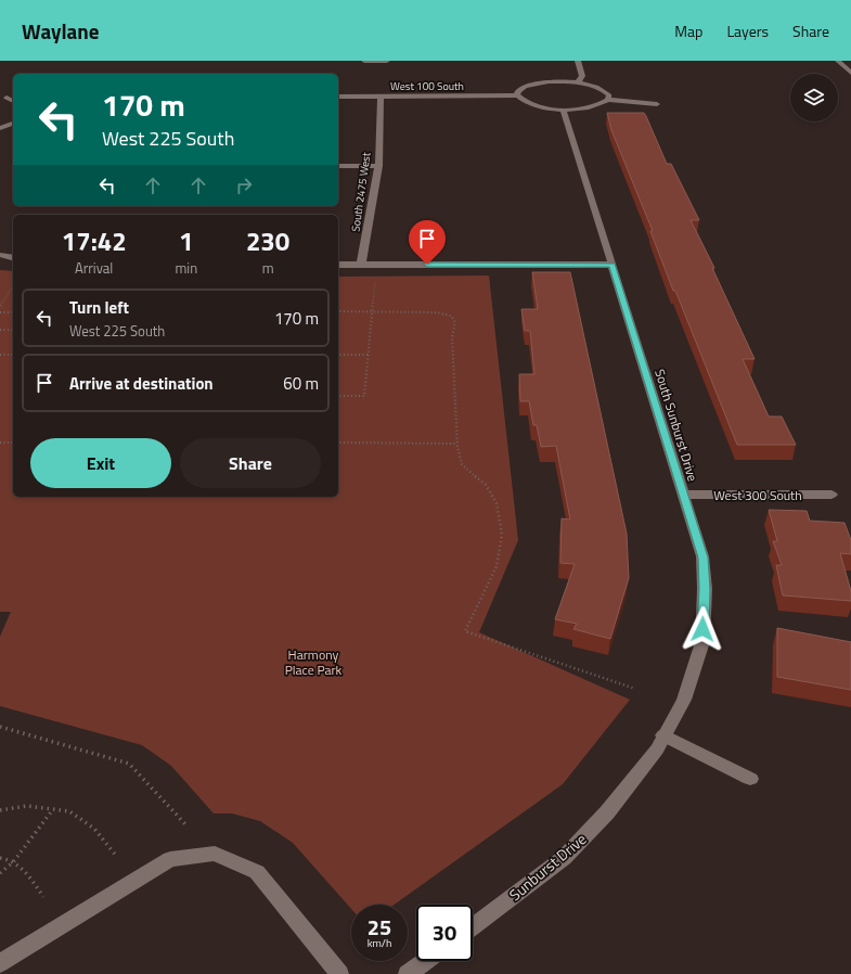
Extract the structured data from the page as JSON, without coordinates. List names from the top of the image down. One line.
{"streets":{"street":["West 100 South","South 2475 West","South Sunburst Drive","West 300 South","Sunburst Drive"]},"crossings":[["West 100 South","South 2475 West"],["South Sunburst Drive","West 300 South"],["South Sunburst Drive","Sunburst Drive"]],"parks":["Harmony Place Park"],"page":{"header":"Waylane","nav":["Map","Layers","Share"],"turn":["170 m","West 225 South"],"eta":["17:42","Arrival","1","min","230","m"],"list":[{"name":"Turn left","note":"West 225 South","value":"170 m"},{"name":"Arrive at destination","value":"60 m"}],"buttons":["Exit","Share"],"speed":"25 km/h","limit":"30"}}
